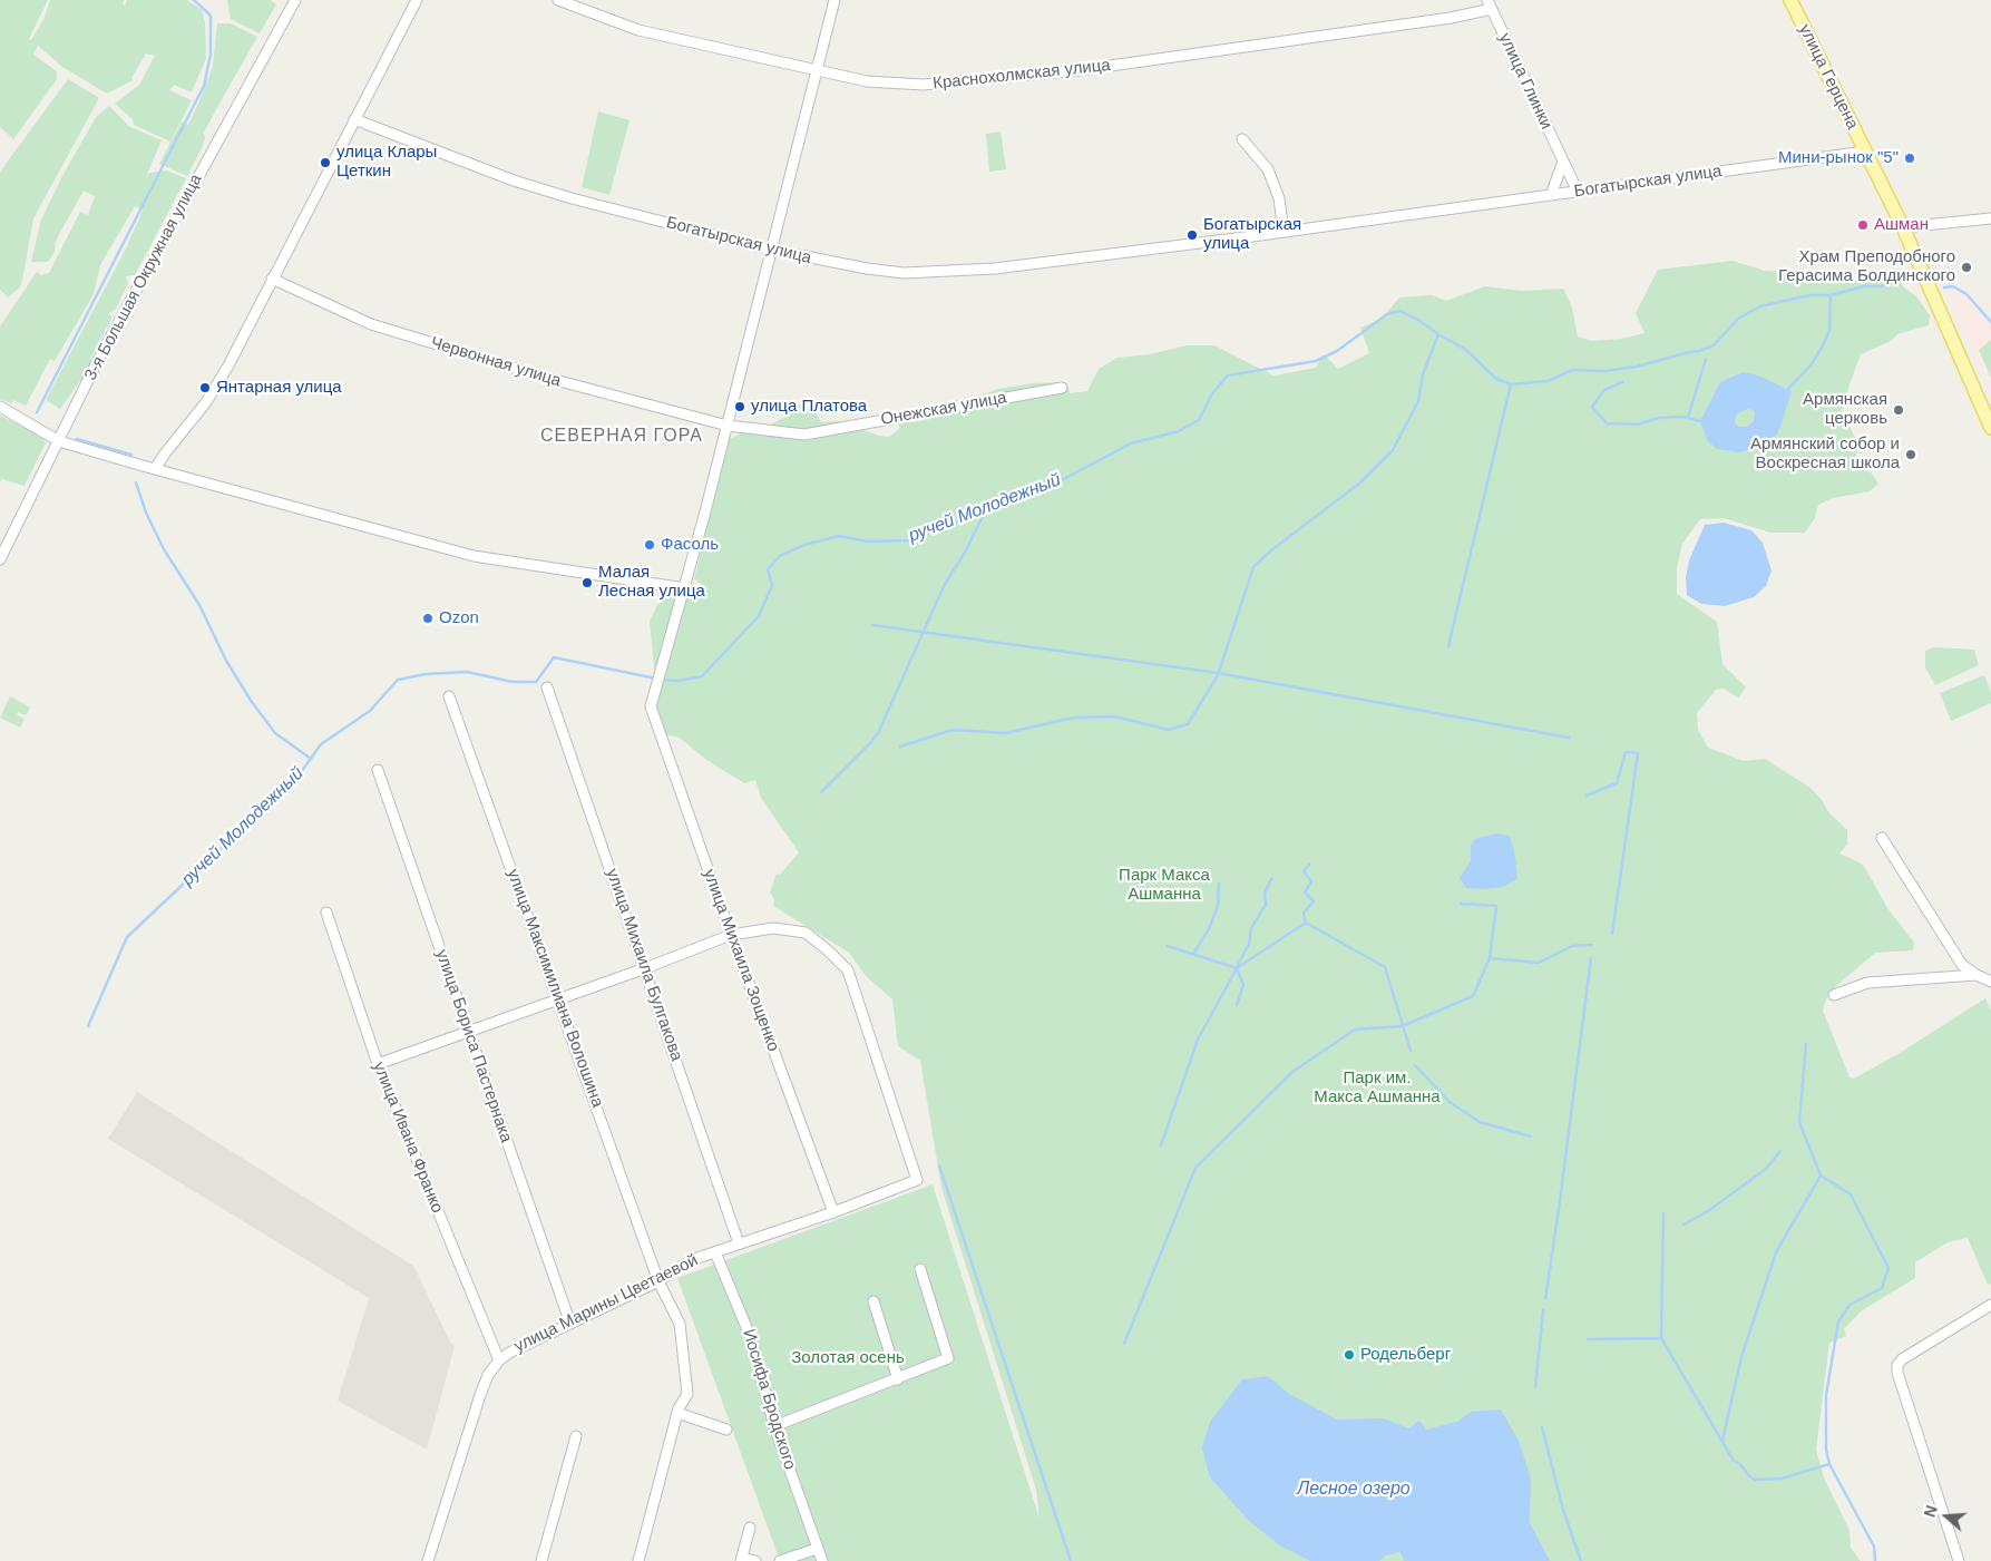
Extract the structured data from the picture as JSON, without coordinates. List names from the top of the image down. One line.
{"streets":{"main road":["улица Герцена"],"street":["Краснохолмская улица","улица Глинки","Богатырская улица","3-я Большая Окружная улица","Червонная улица","Онежская улица","улица Михаила Зощенко","улица Михаила Булгакова","улица Максимилиана Волошина","улица Бориса Пастернака","улица Ивана Франко","улица Марины Цветаевой","Иосифа Бродского"]},"crossings":[["Краснохолмская улица","улица Глинки"],["улица Герцена","Богатырская улица"],["улица Глинки","Богатырская улица"],["Червонная улица","Онежская улица"],["улица Михаила Зощенко","улица Марины Цветаевой"],["улица Михаила Булгакова","улица Марины Цветаевой"],["улица Максимилиана Волошина","улица Марины Цветаевой"],["улица Бориса Пастернака","улица Марины Цветаевой"],["улица Ивана Франко","улица Марины Цветаевой"],["улица Марины Цветаевой","Иосифа Бродского"]],"districts":["СЕВЕРНАЯ ГОРА"],"water":["ручей Молодежный","Лесное озеро"],"parks":["Парк Макса Ашманна","Парк им. Макса Ашманна","Золотая осень"],"places":["Мини-рынок \"5\"","улица Клары Цеткин","Ашман","Богатырская улица","Храм Преподобного Герасима Болдинского","Янтарная улица","улица Платова","Армянская церковь","Армянский собор и Воскресная школа","Фасоль","Малая Лесная улица","Ozon","Родельберг"],"north":"left"}
